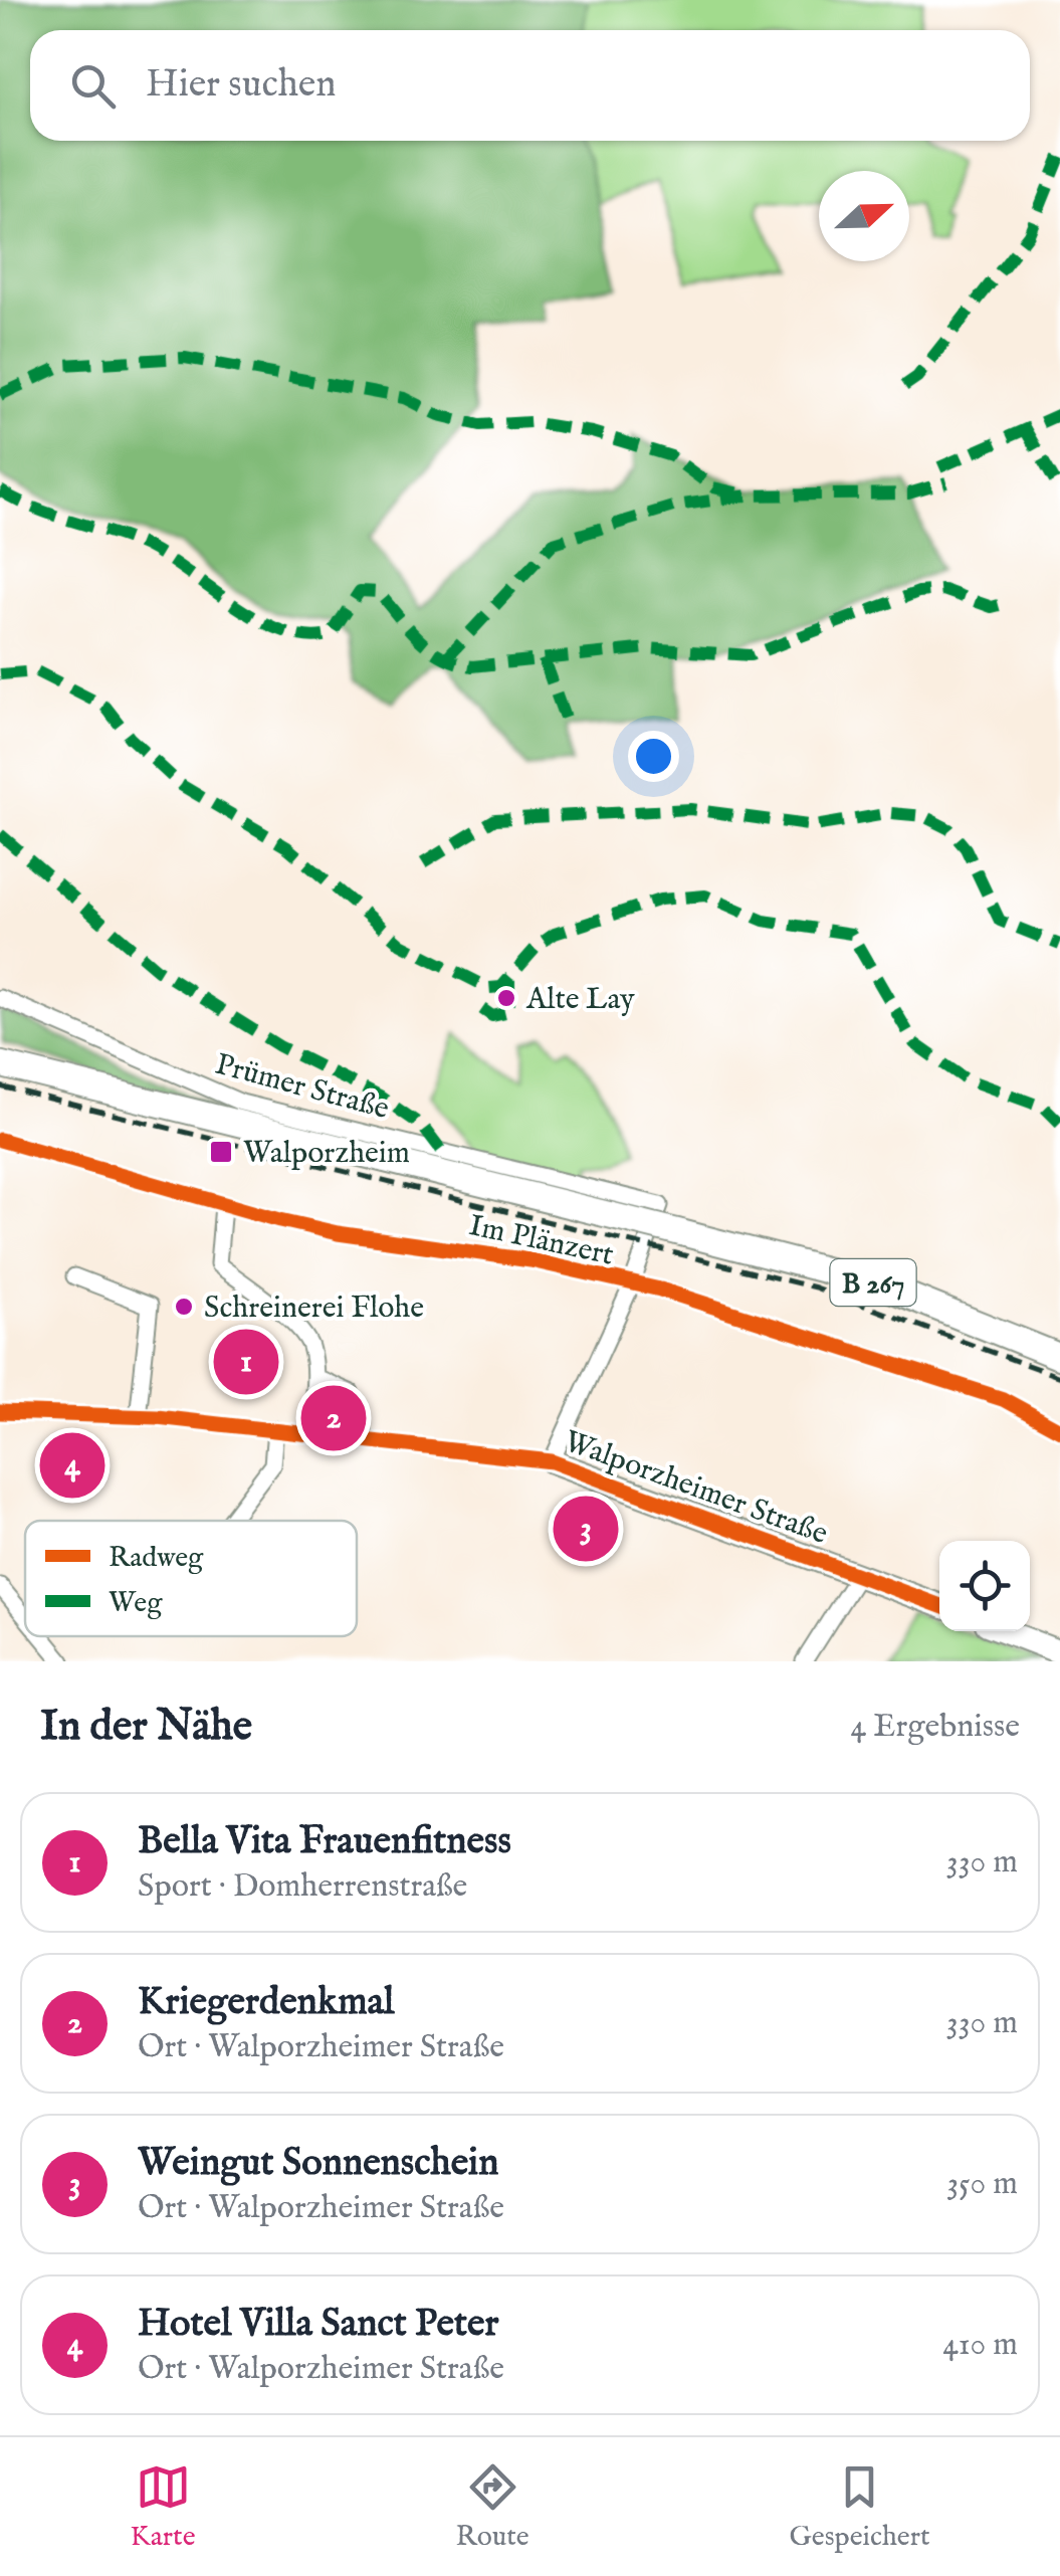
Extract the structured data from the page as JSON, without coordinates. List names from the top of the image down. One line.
{"streets":{"main road":["B 267"],"street":["Prümer Straße","Im Plänzert","Walporzheimer Straße"]},"crossings":[["Prümer Straße","B 267"]],"places":{"other":["Alte Lay","Schreinerei Flohe"],"transit":["Walporzheim"]},"legend":["Radweg","Weg"],"north":"right","page":{"search":"Hier suchen","pins":["1","2","4","3"],"heading":["In der Nähe","4 Ergebnisse"],"list":[{"mark":"1","name":"Bella Vita Frauenfitness","note":"Sport · Domherrenstraße","value":"330 m"},{"mark":"2","name":"Kriegerdenkmal","note":"Ort · Walporzheimer Straße","value":"330 m"},{"mark":"3","name":"Weingut Sonnenschein","note":"Ort · Walporzheimer Straße","value":"350 m"},{"mark":"4","name":"Hotel Villa Sanct Peter","note":"Ort · Walporzheimer Straße","value":"410 m"}],"nav":["Karte","Route","Gespeichert"]}}
